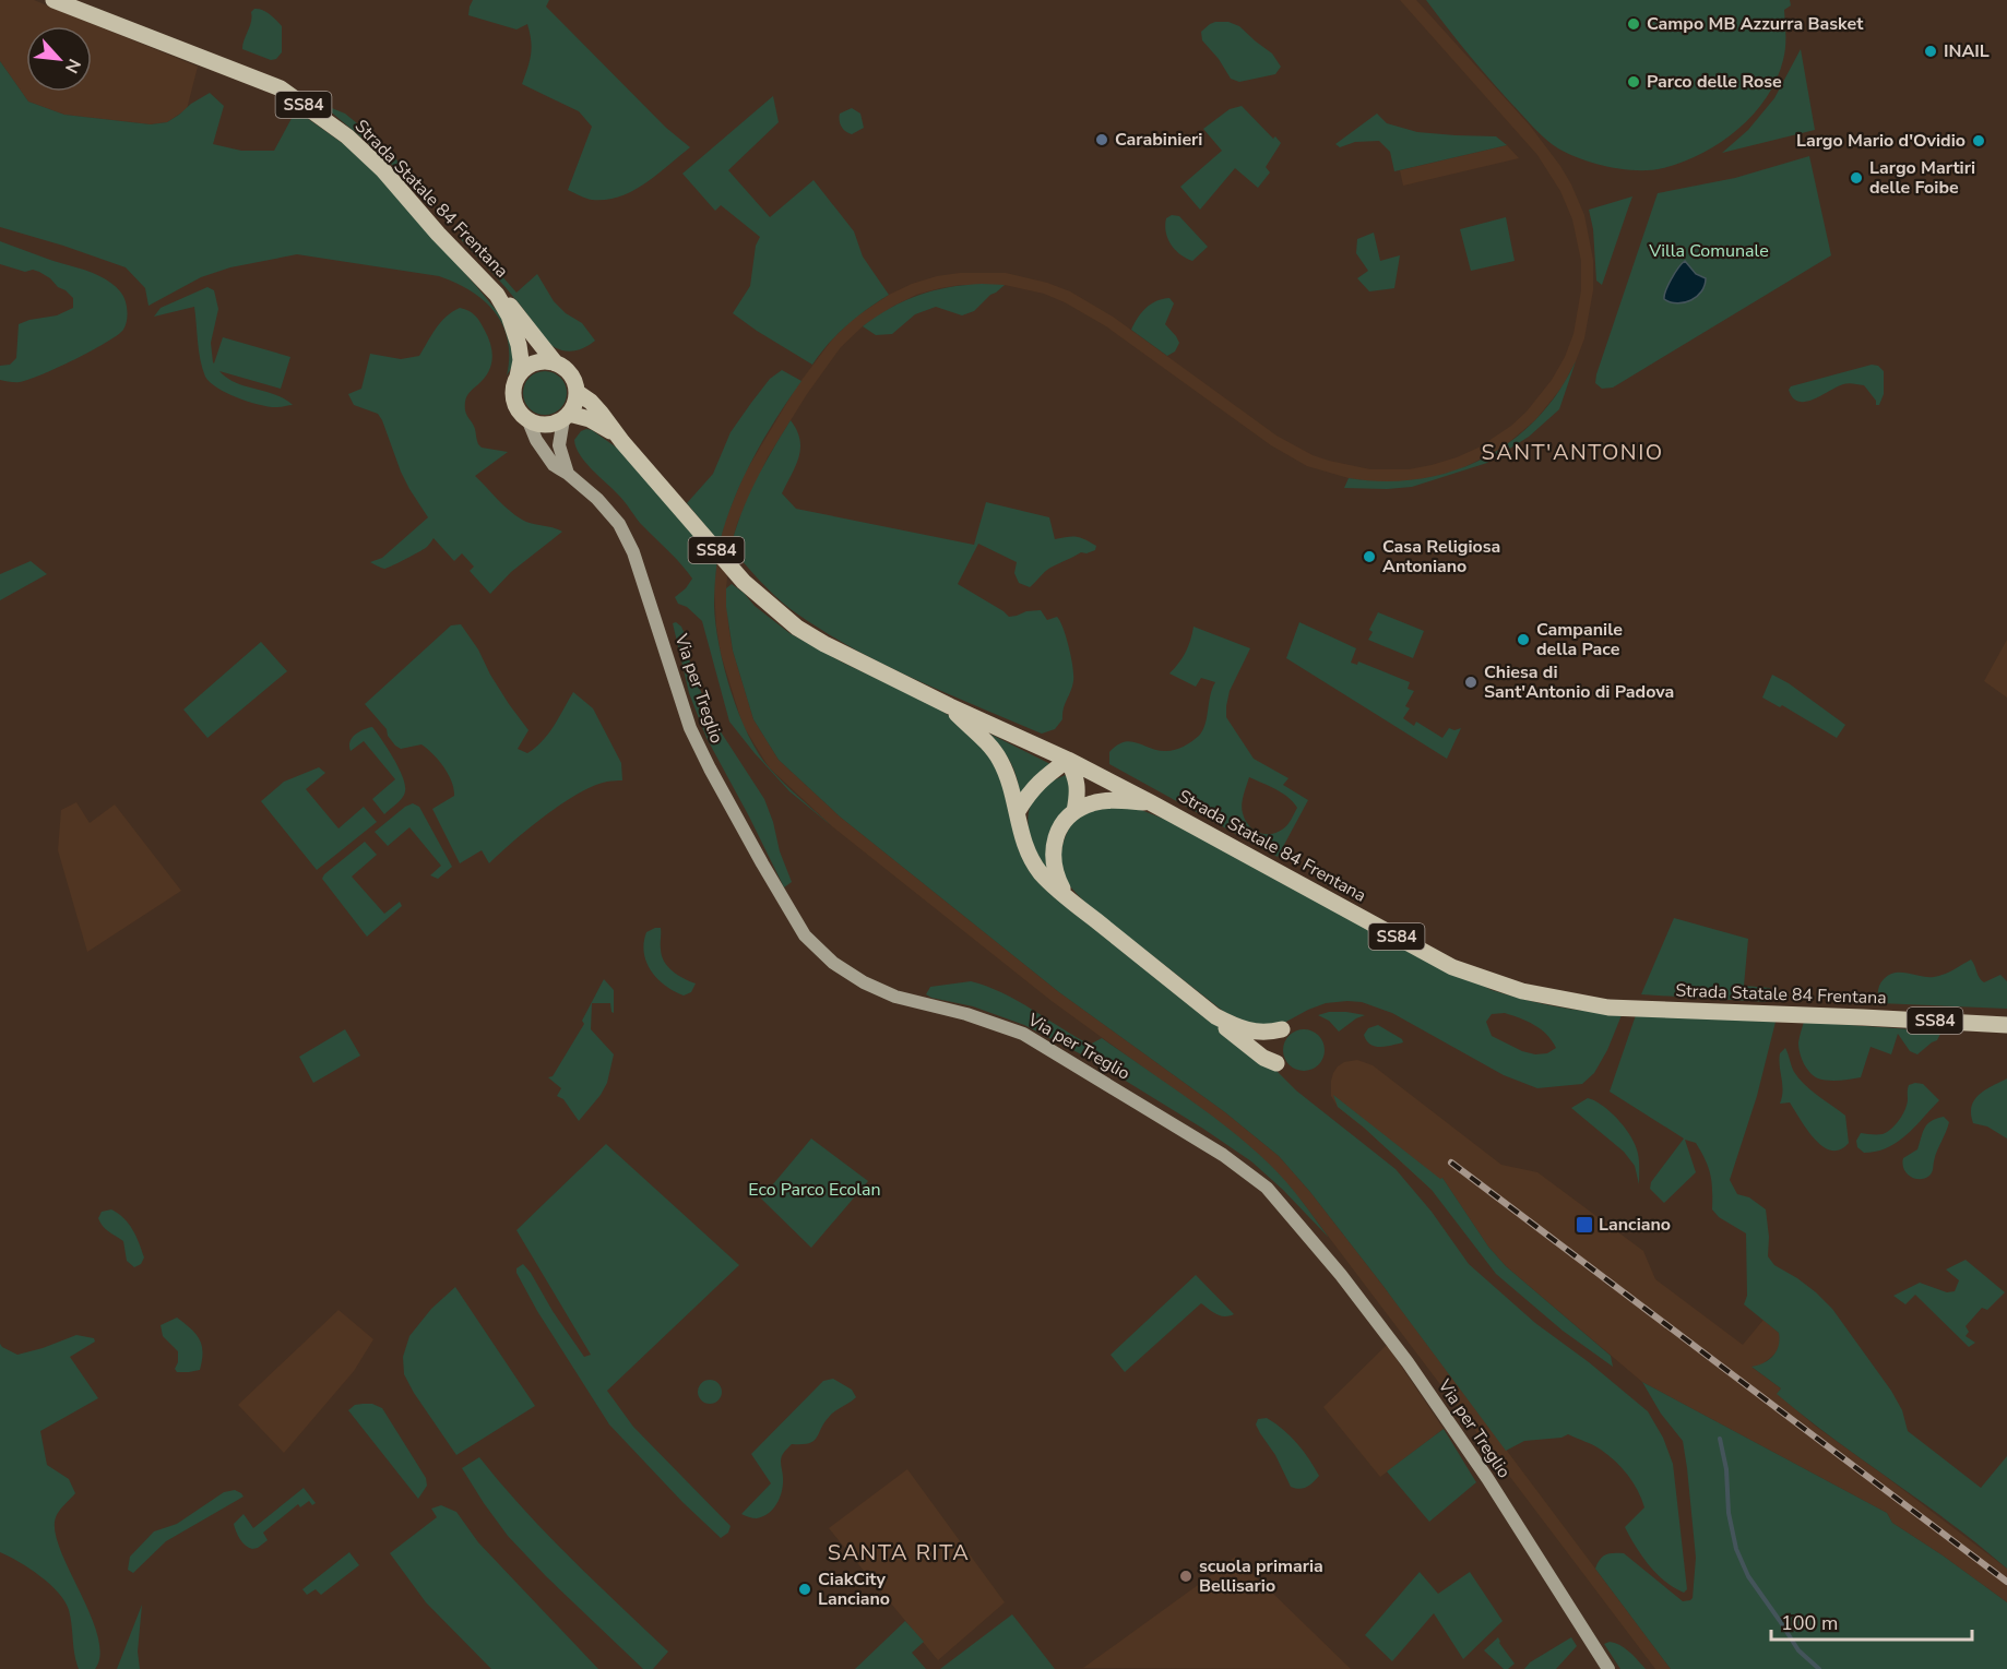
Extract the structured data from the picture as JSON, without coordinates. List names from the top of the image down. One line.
{"streets":{"main road":["SS84","Strada Statale 84 Frentana","Via per Treglio"]},"crossings":[["Strada Statale 84 Frentana","Via per Treglio"]],"districts":["SANT'ANTONIO","SANTA RITA"],"parks":["Villa Comunale","Eco Parco Ecolan"],"places":{"other":["Campo MB Azzurra Basket","INAIL","Parco delle Rose","Carabinieri","Largo Mario d'Ovidio","Largo Martiri delle Foibe","Casa Religiosa Antoniano","Campanile della Pace","Chiesa di Sant'Antonio di Padova","scuola primaria Bellisario","CiakCity Lanciano"],"transit":["Lanciano"]},"scale_bar":"100 m","north":"bottom right"}
